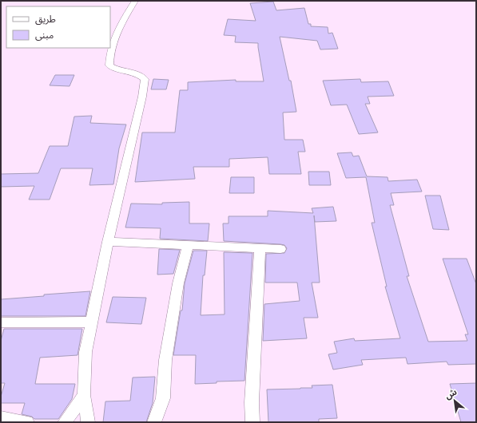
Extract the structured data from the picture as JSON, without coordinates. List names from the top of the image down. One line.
{"legend":["طريق","مبنى"],"north":"top left"}
